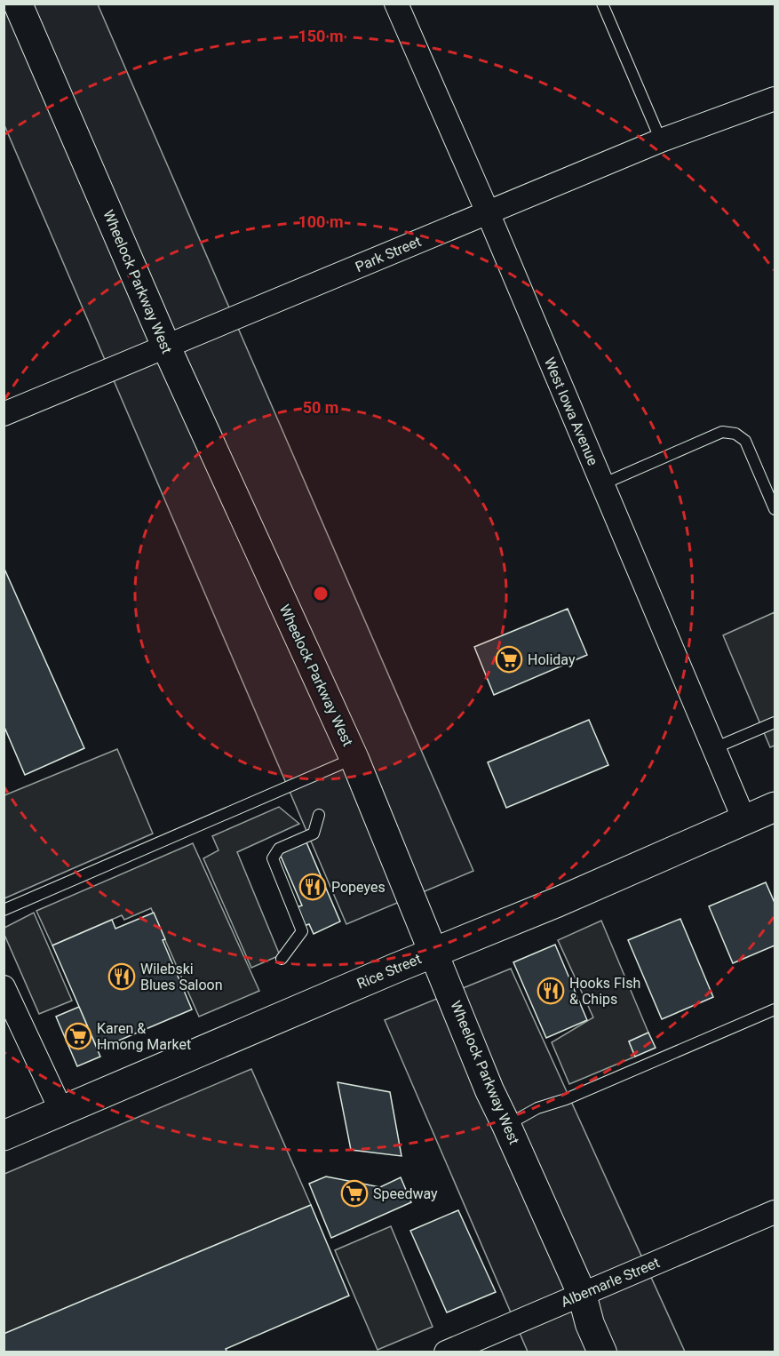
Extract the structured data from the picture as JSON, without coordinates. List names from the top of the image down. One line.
{"streets":{"main road":["Rice Street"],"street":["Park Street","Wheelock Parkway West","West Iowa Avenue","Albemarle Street"]},"crossings":[["Park Street","Wheelock Parkway West"],["Park Street","West Iowa Avenue"],["Wheelock Parkway West","Rice Street"],["Wheelock Parkway West","Albemarle Street"],["West Iowa Avenue","Rice Street"]],"places":{"supermarket":["Holiday","Karen & Hmong Market","Speedway"],"restaurant":["Popeyes","Wilebski Blues Saloon","Hooks FIsh & Chips"]},"rings":["150 m","100 m","50 m"]}
